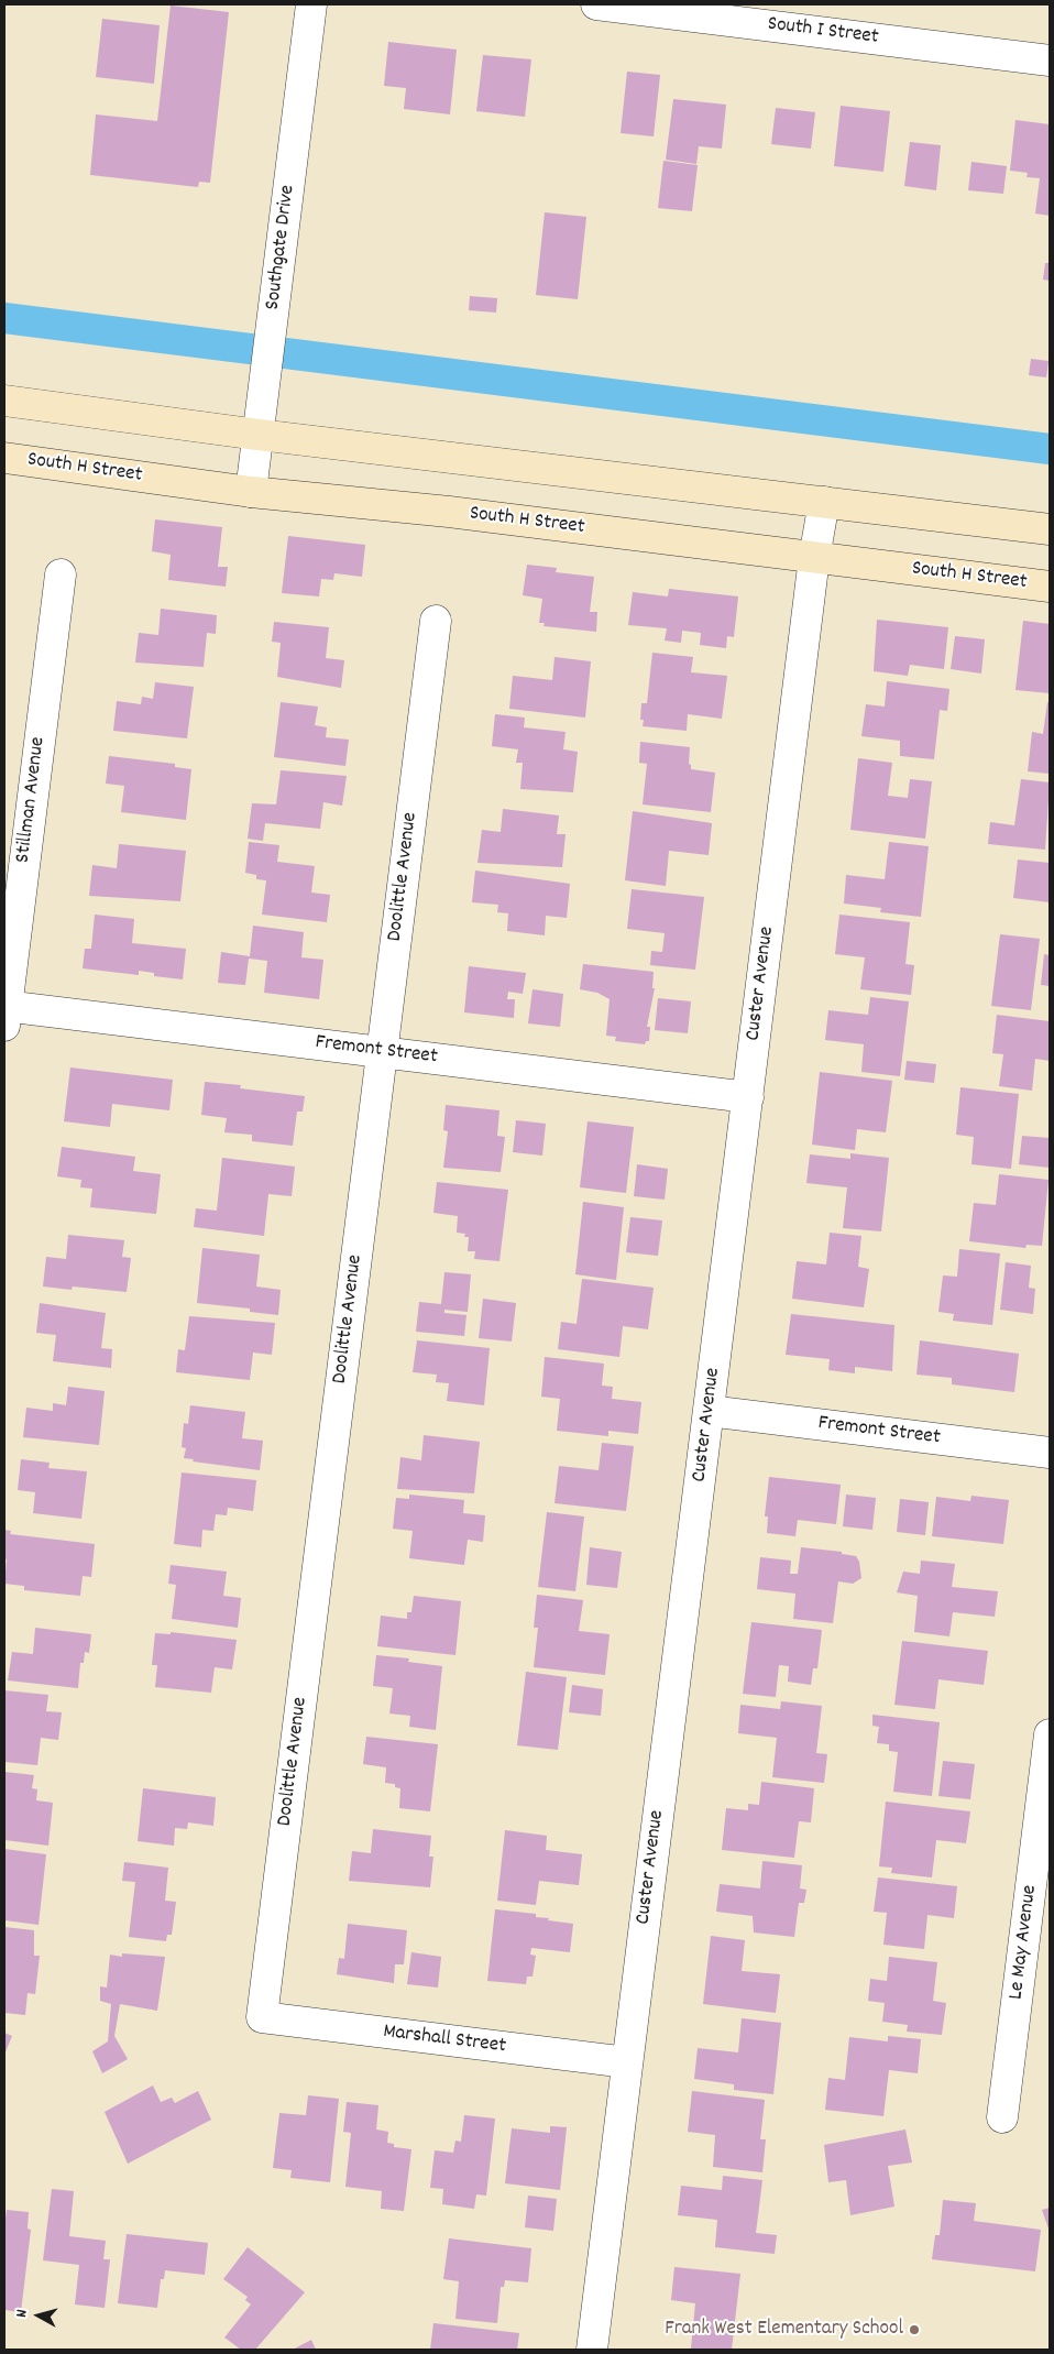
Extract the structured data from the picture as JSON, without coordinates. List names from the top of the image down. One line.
{"streets":{"street":["South I Street","Southgate Drive","South H Street","Stillman Avenue","Doolittle Avenue","Custer Avenue","Fremont Street","Le May Avenue","Marshall Street"]},"crossings":[["Southgate Drive","South H Street"],["South H Street","Custer Avenue"],["Stillman Avenue","Fremont Street"],["Doolittle Avenue","Fremont Street"],["Doolittle Avenue","Marshall Street"],["Custer Avenue","Fremont Street"],["Custer Avenue","Marshall Street"]],"places":["Frank West Elementary School"],"north":"left"}
